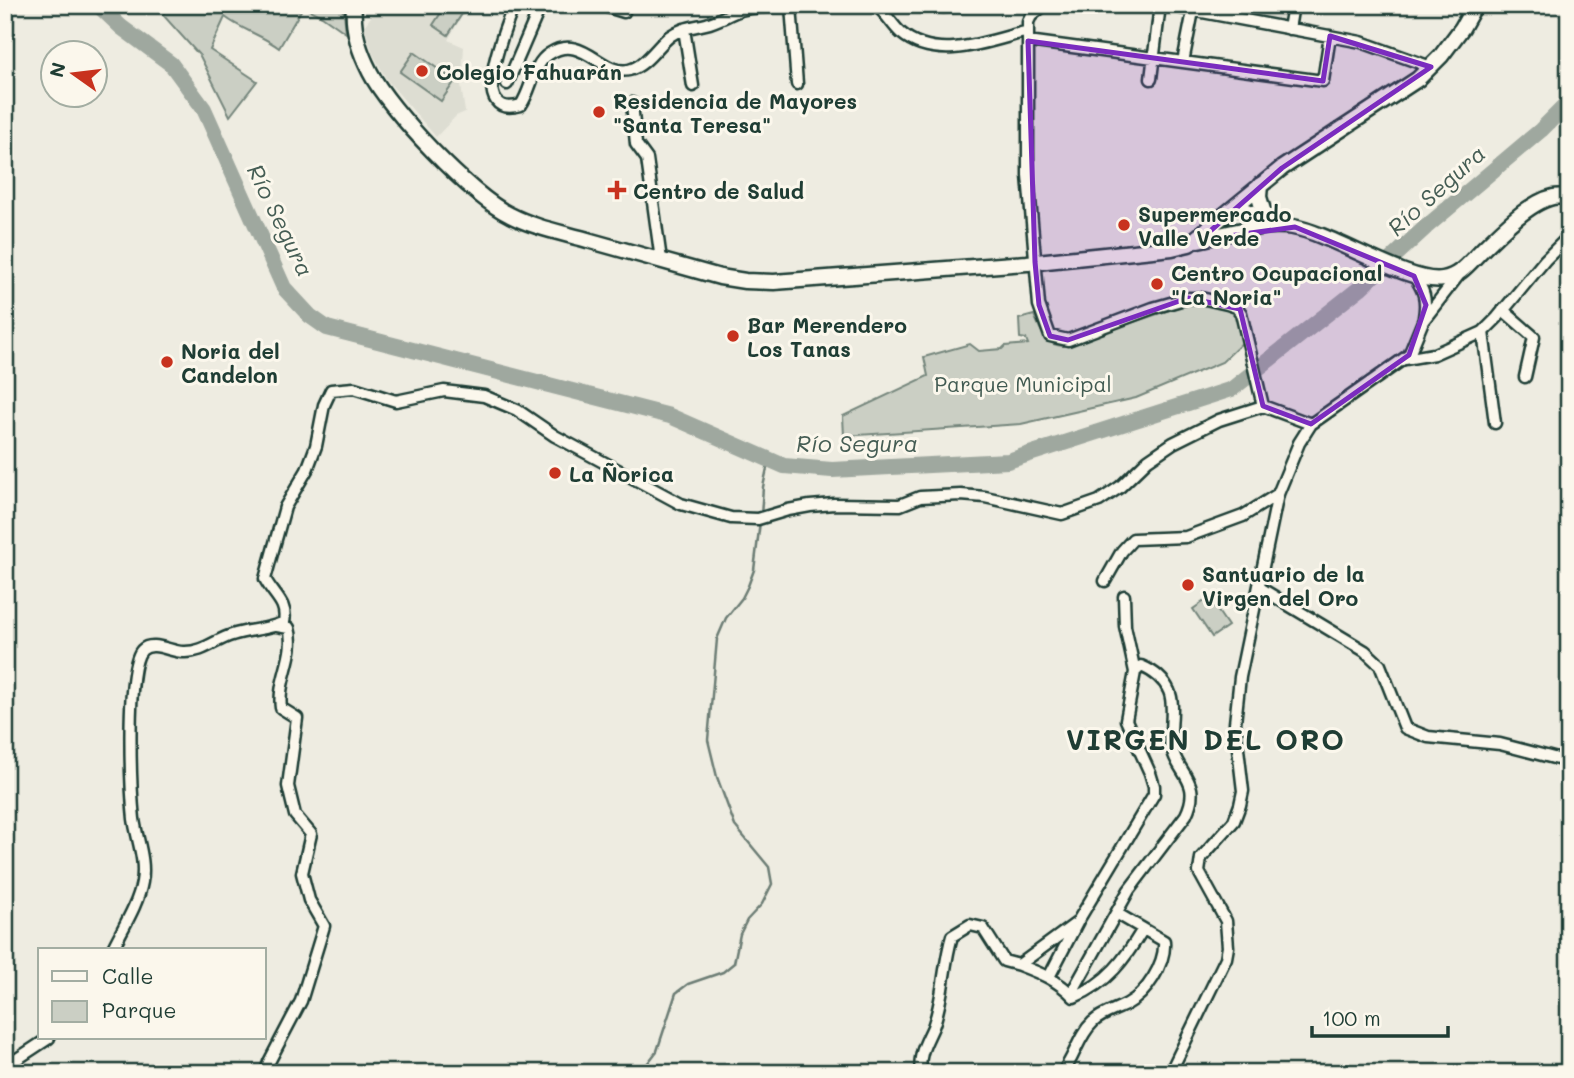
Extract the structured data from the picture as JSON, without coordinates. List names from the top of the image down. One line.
{"districts":["VIRGEN DEL ORO"],"water":["Río Segura"],"parks":["Parque Municipal"],"places":{"other":["Colegio Fahuarán","Residencia de Mayores \"Santa Teresa\"","Supermercado Valle Verde","Centro Ocupacional \"La Noria\"","Bar Merendero Los Tanas","Noria del Candelon","La Ñorica","Santuario de la Virgen del Oro"],"health":["Centro de Salud"]},"legend":["Calle","Parque"],"scale_bar":"100 m","north":"left"}
